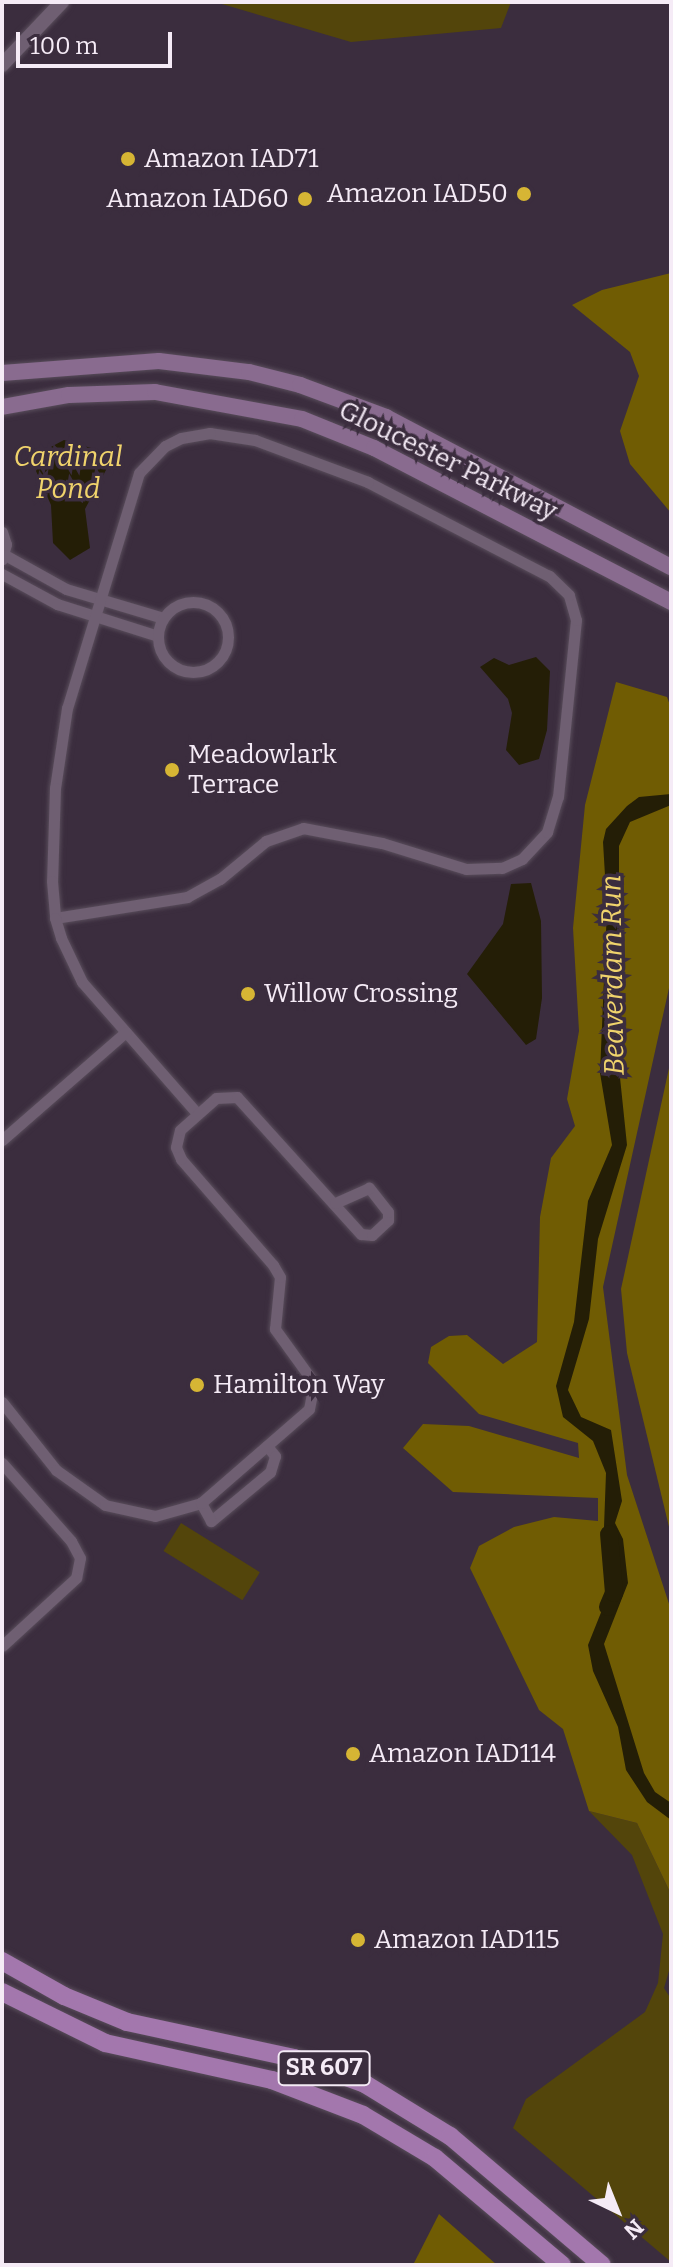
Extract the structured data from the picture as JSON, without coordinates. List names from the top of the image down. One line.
{"streets":{"main road":["Gloucester Parkway","SR 607"]},"water":["Cardinal Pond","Beaverdam Run"],"places":["Amazon IAD71","Amazon IAD50","Amazon IAD60","Meadowlark Terrace","Willow Crossing","Hamilton Way","Amazon IAD114","Amazon IAD115"],"scale_bar":"100 m","north":"bottom right"}
